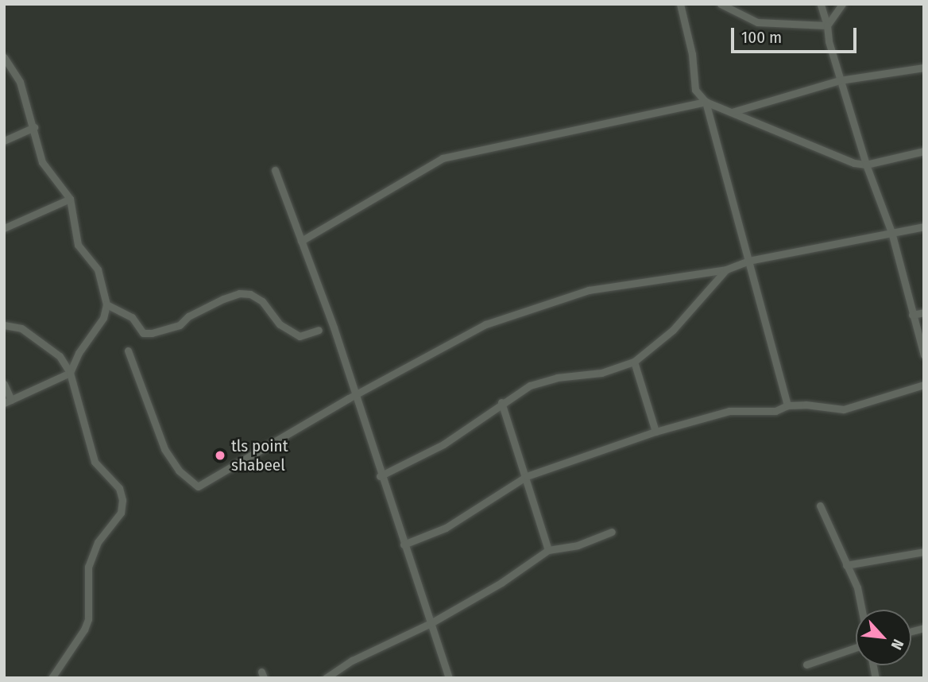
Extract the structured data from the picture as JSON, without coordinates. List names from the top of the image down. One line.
{"places":["tls point shabeel"],"scale_bar":"100 m","north":"bottom right"}
